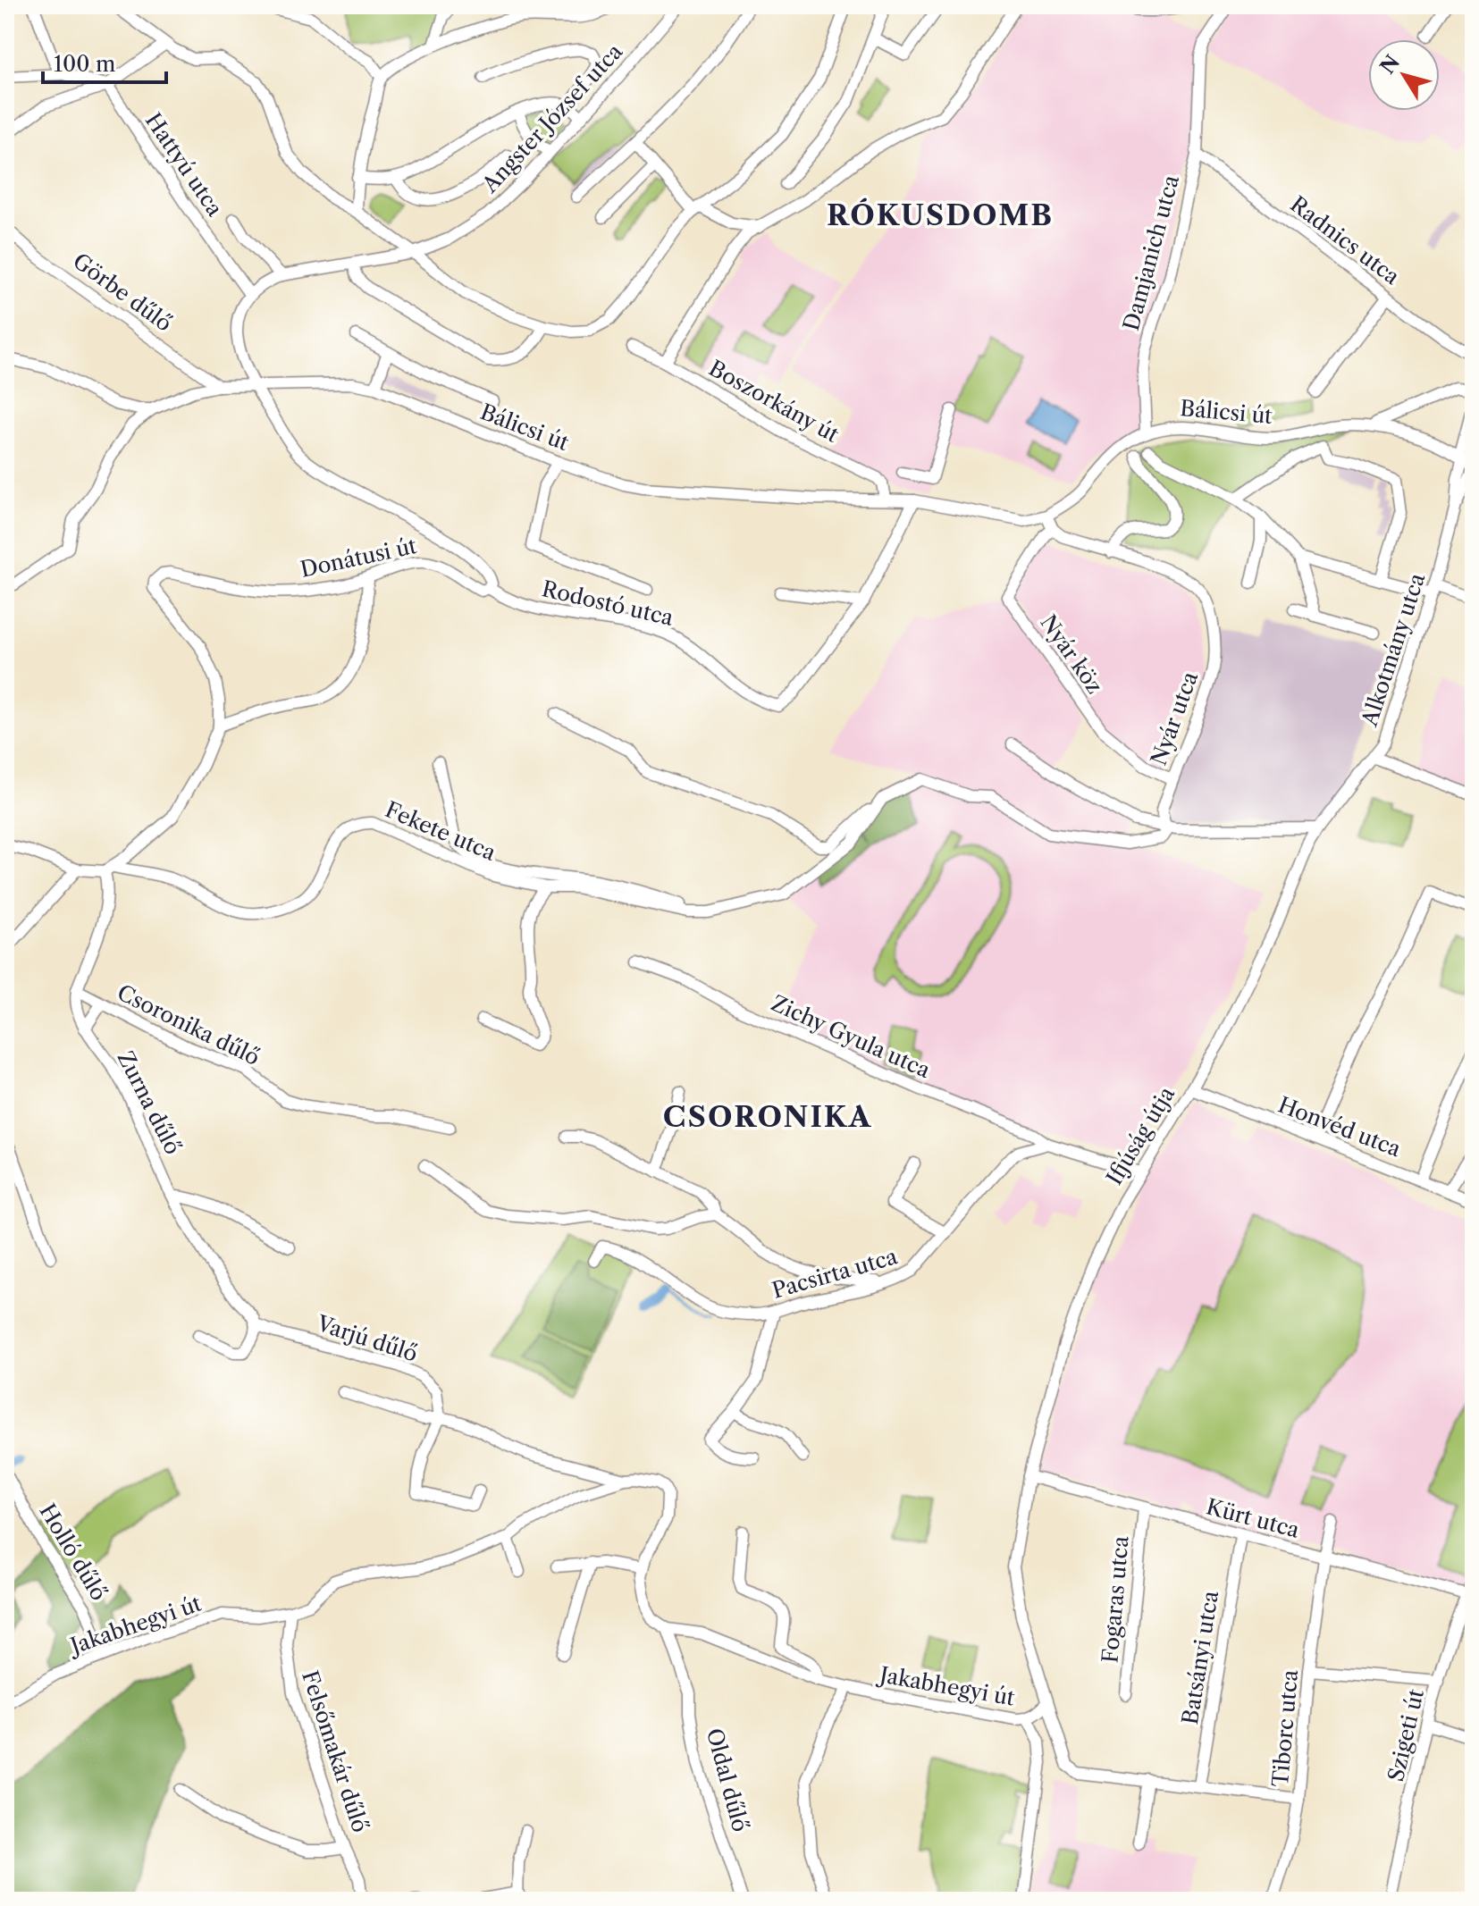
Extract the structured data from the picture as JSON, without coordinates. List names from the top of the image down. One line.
{"streets":{"street":["Angster József utca","Hattyú utca","Radnics utca","Damjanich utca","Görbe dűlő","Boszorkány út","Bálicsi út","Donátusi út","Rodostó utca","Alkotmány utca","Nyár köz","Nyár utca","Fekete utca","Csoronika dűlő","Zichy Gyula utca","Zurna dűlő","Honvéd utca","Ifjúság útja","Pacsirta utca","Varjú dűlő","Kürt utca","Holló dűlő","Fogaras utca","Jakabhegyi út","Batsányi utca","Tiborc utca","Szigeti út","Felsőmakár dűlő","Oldal dűlő"]},"crossings":[["Angster József utca","Hattyú utca"],["Radnics utca","Damjanich utca"],["Damjanich utca","Bálicsi út"],["Görbe dűlő","Bálicsi út"],["Boszorkány út","Bálicsi út"],["Bálicsi út","Donátusi út"],["Bálicsi út","Rodostó utca"],["Bálicsi út","Alkotmány utca"],["Donátusi út","Rodostó utca"],["Donátusi út","Fekete utca"],["Alkotmány utca","Ifjúság útja"],["Nyár köz","Nyár utca"],["Nyár utca","Fekete utca"],["Csoronika dűlő","Zurna dűlő"],["Zichy Gyula utca","Pacsirta utca"],["Zurna dűlő","Varjú dűlő"],["Honvéd utca","Ifjúság útja"],["Ifjúság útja","Kürt utca"],["Ifjúság útja","Jakabhegyi út"],["Kürt utca","Fogaras utca"],["Kürt utca","Jakabhegyi út"],["Kürt utca","Batsányi utca"],["Kürt utca","Tiborc utca"],["Kürt utca","Szigeti út"],["Holló dűlő","Jakabhegyi út"],["Jakabhegyi út","Felsőmakár dűlő"],["Jakabhegyi út","Oldal dűlő"]],"districts":["RÓKUSDOMB","CSORONIKA"],"scale_bar":"100 m","north":"top left"}
